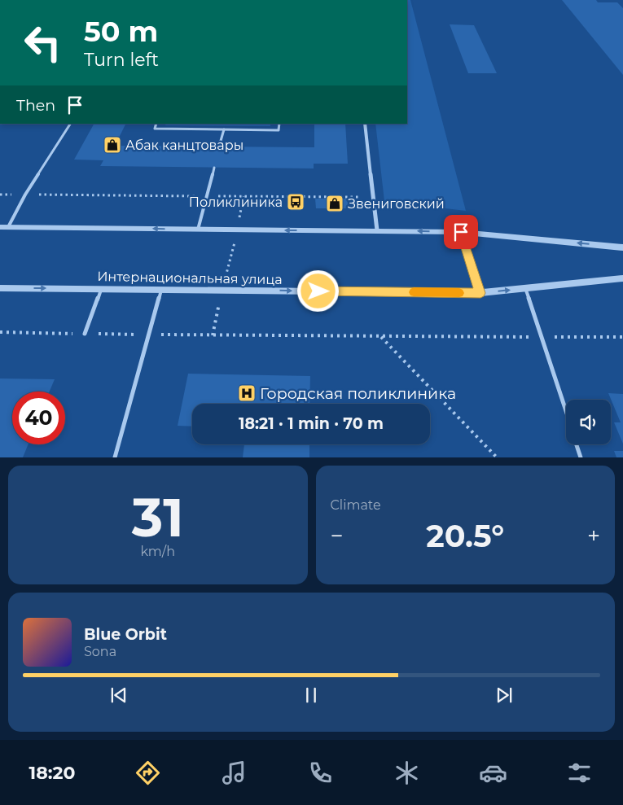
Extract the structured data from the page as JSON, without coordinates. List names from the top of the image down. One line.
{"streets":{"street":["Интернациональная улица"]},"places":{"shop":["Абак канцтовары","Звениговский"],"bus stop":["Поликлиника"],"hospital":["Городская поликлиника"]},"page":{"turn":["50 m","Turn left"],"then":"Then","limit":"40","trip":"18:21 · 1 min · 70 m","tile":[["31","km/h"],"Climate"],"heat":["−","20.5°","+"],"song":["Blue Orbit","Sona"],"tabs":"18:20"}}
